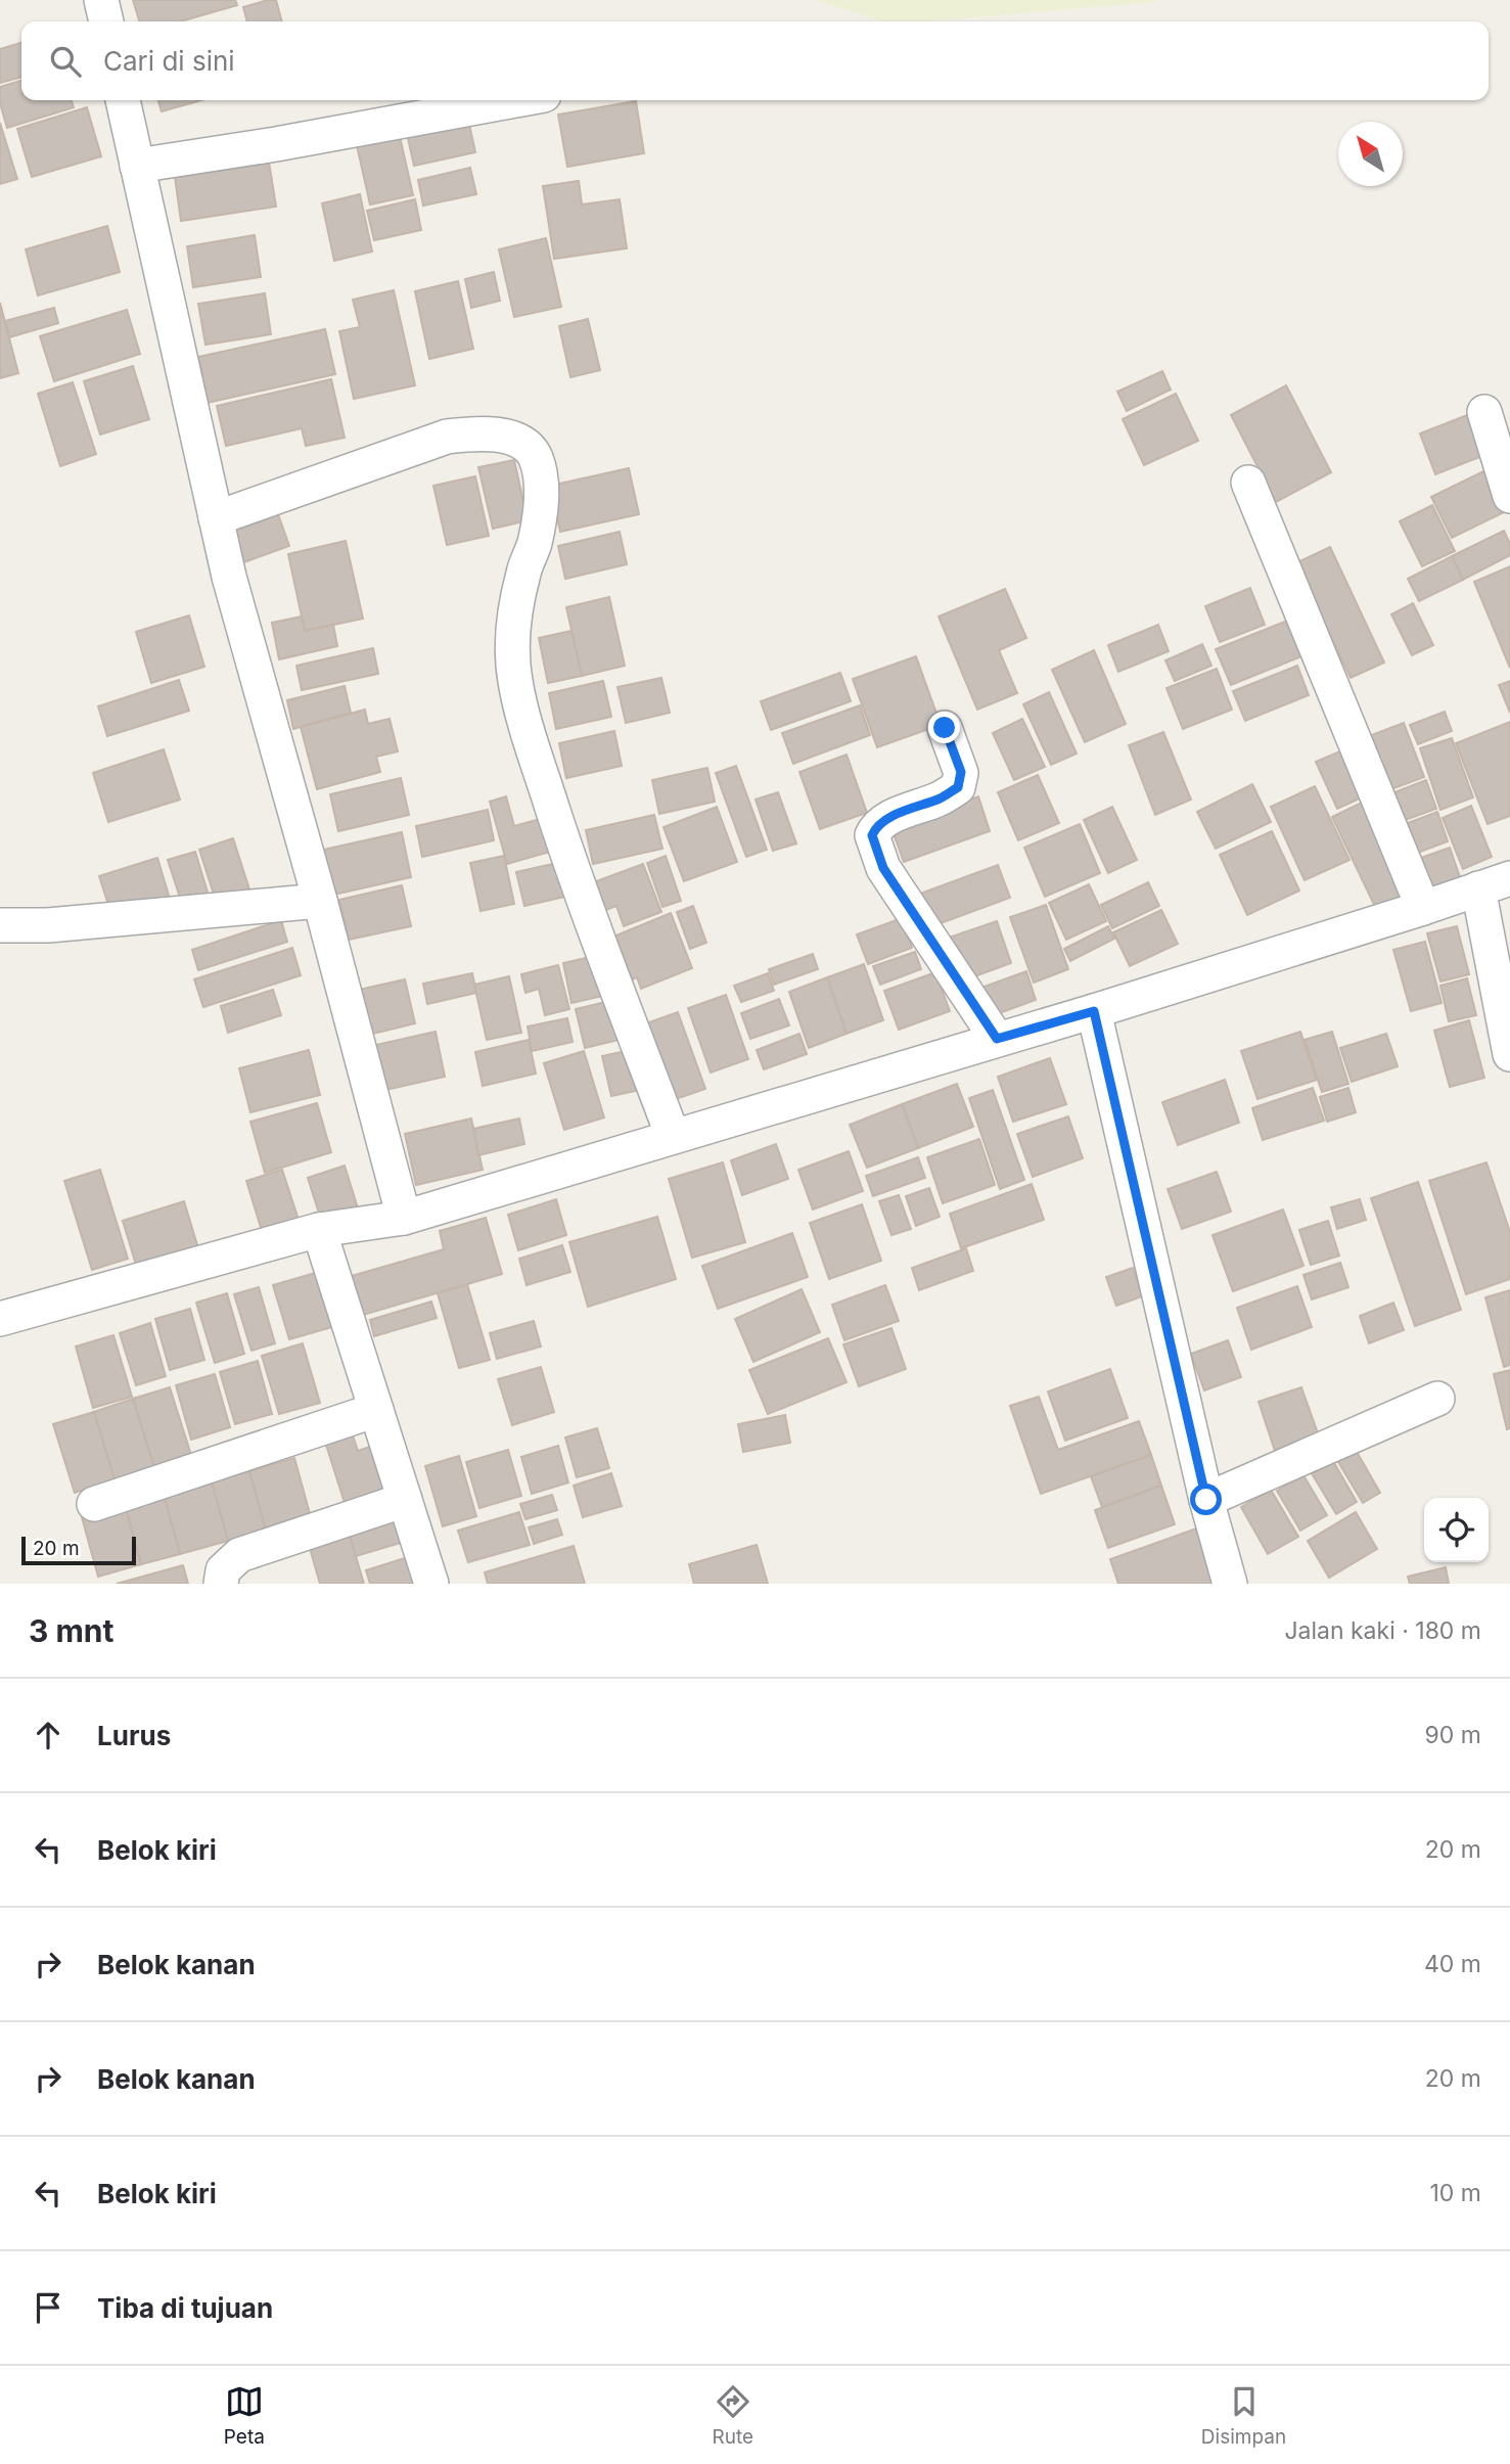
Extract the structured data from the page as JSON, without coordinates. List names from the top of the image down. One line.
{"scale_bar":"20 m","north":"top left","page":{"search":"Cari di sini","scale":"20 m","heading":["3 mnt","Jalan kaki · 180 m"],"list":[["Lurus","90 m"],["Belok kiri","20 m"],["Belok kanan","40 m"],["Belok kanan","20 m"],["Belok kiri","10 m"],"Tiba di tujuan"],"nav":["Peta","Rute","Disimpan"]}}
